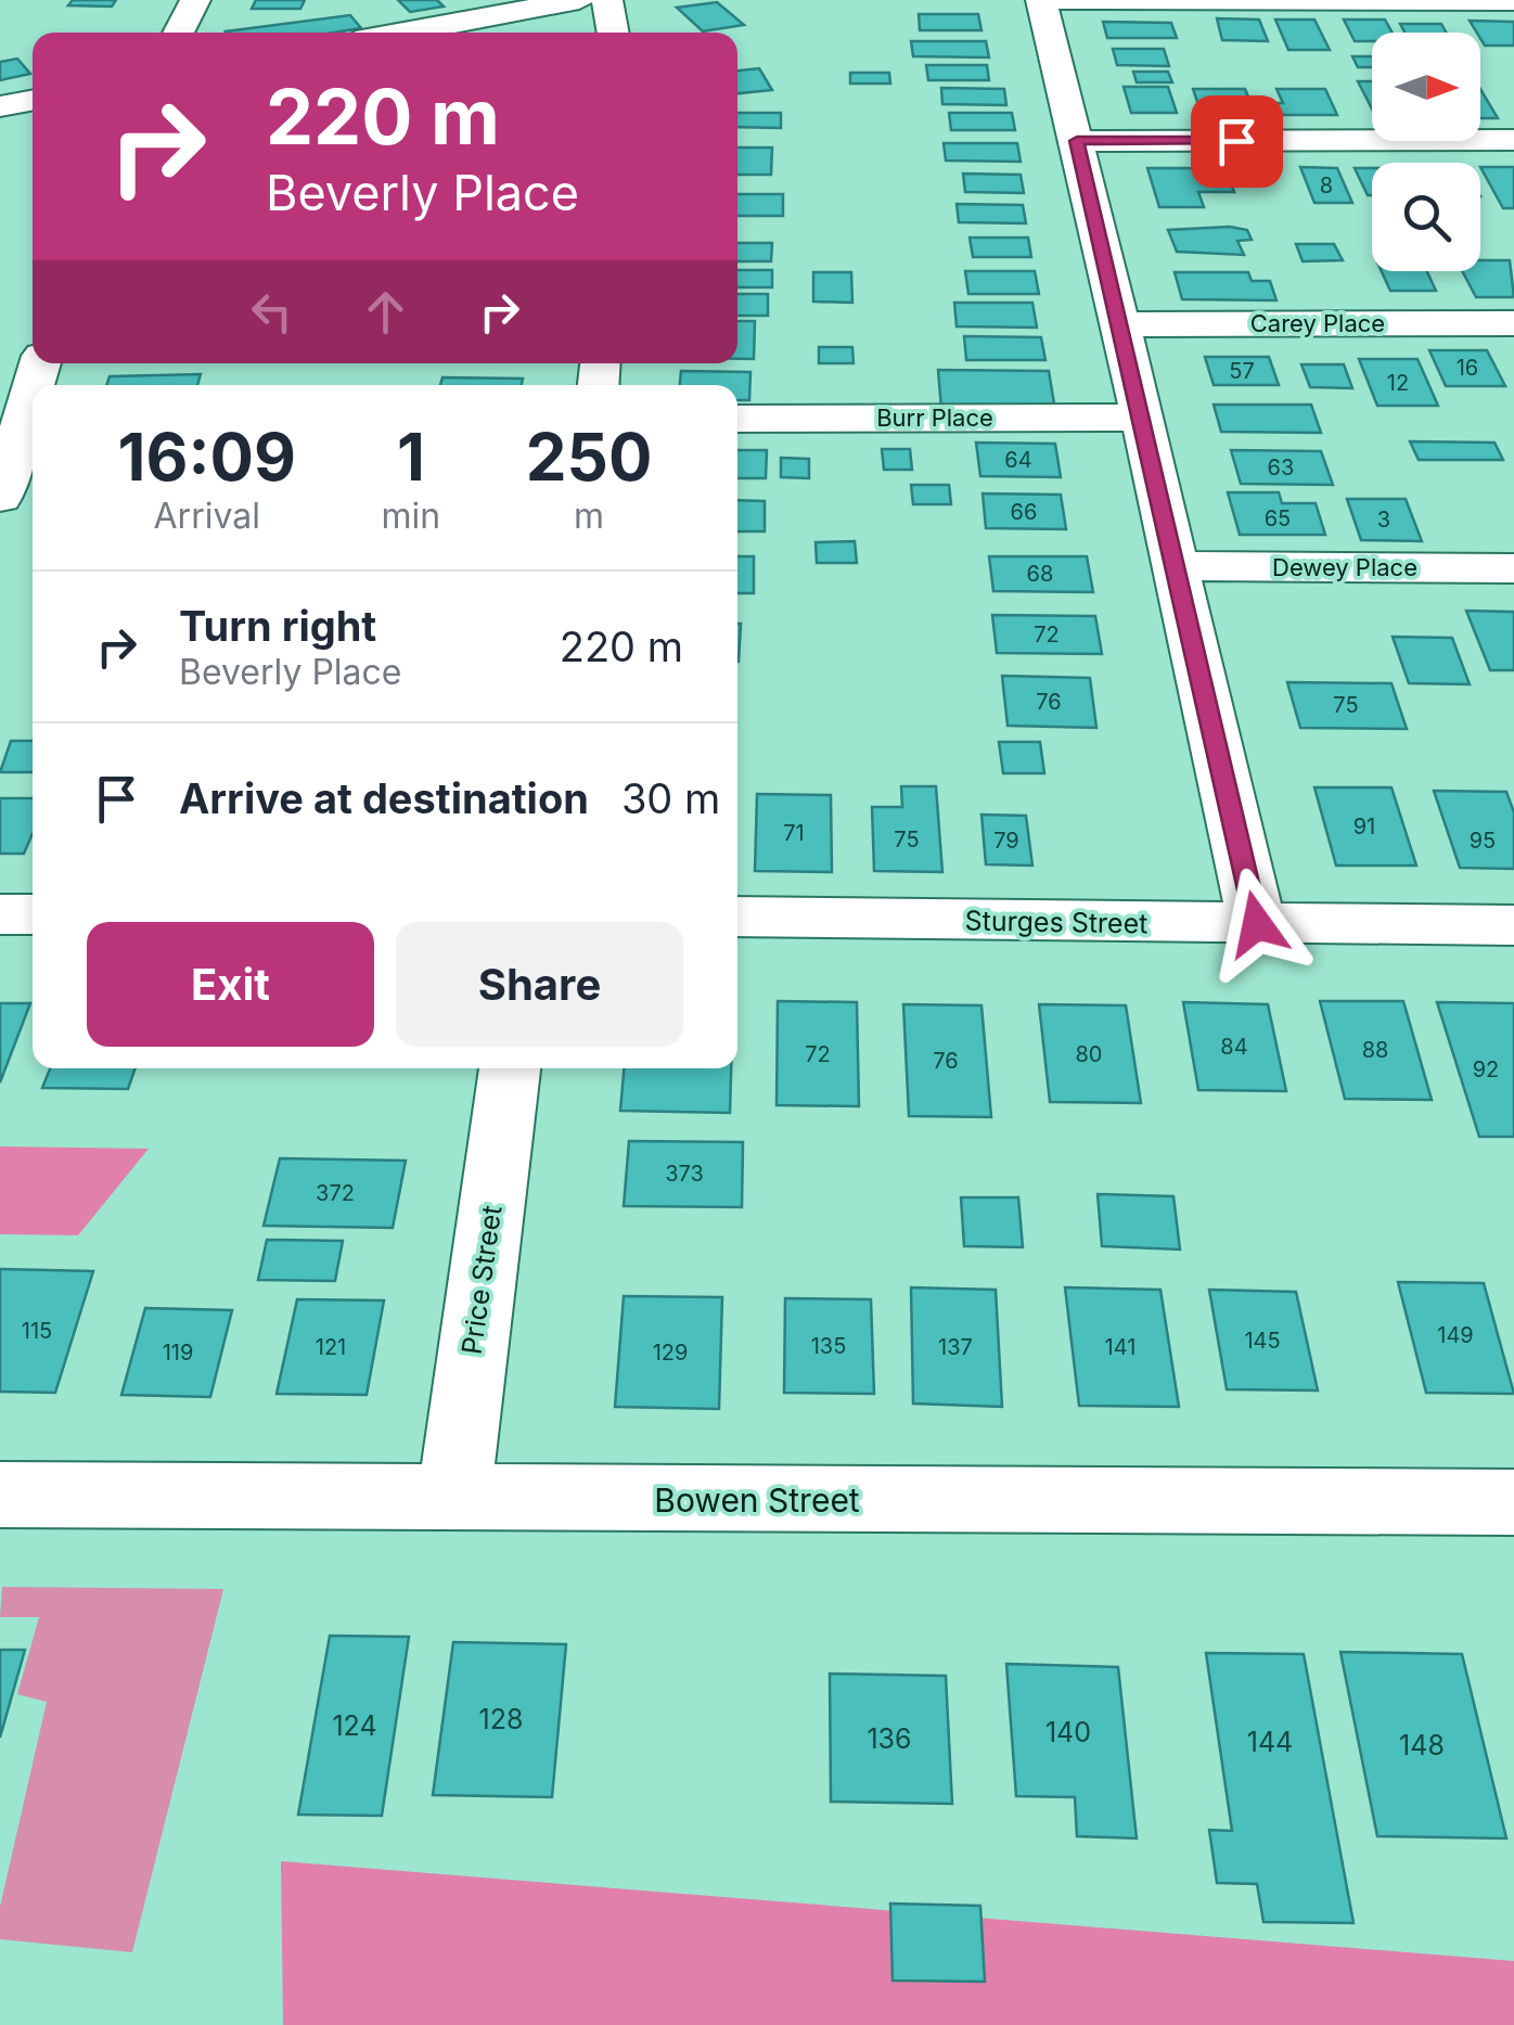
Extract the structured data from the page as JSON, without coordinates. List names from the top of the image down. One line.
{"streets":{"street":["Carey Place","Burr Place","Dewey Place","Sturges Street","Price Street","Bowen Street"]},"crossings":[["Price Street","Bowen Street"]],"house_numbers":["8","16","57","12","64","63","66","65","3","68","72","76","75","91","71","75","79","95","84","88","72","80","76","92","373","372","115","149","145","135","121","137","141","119","129","128","124","140","136","144","148"],"north":"right","page":{"turn":["220 m","Beverly Place"],"eta":["16:09","Arrival","1","min","250","m"],"list":[{"name":"Turn right","note":"Beverly Place","value":"220 m"},{"name":"Arrive at destination","value":"30 m"}],"buttons":["Exit","Share"]}}
